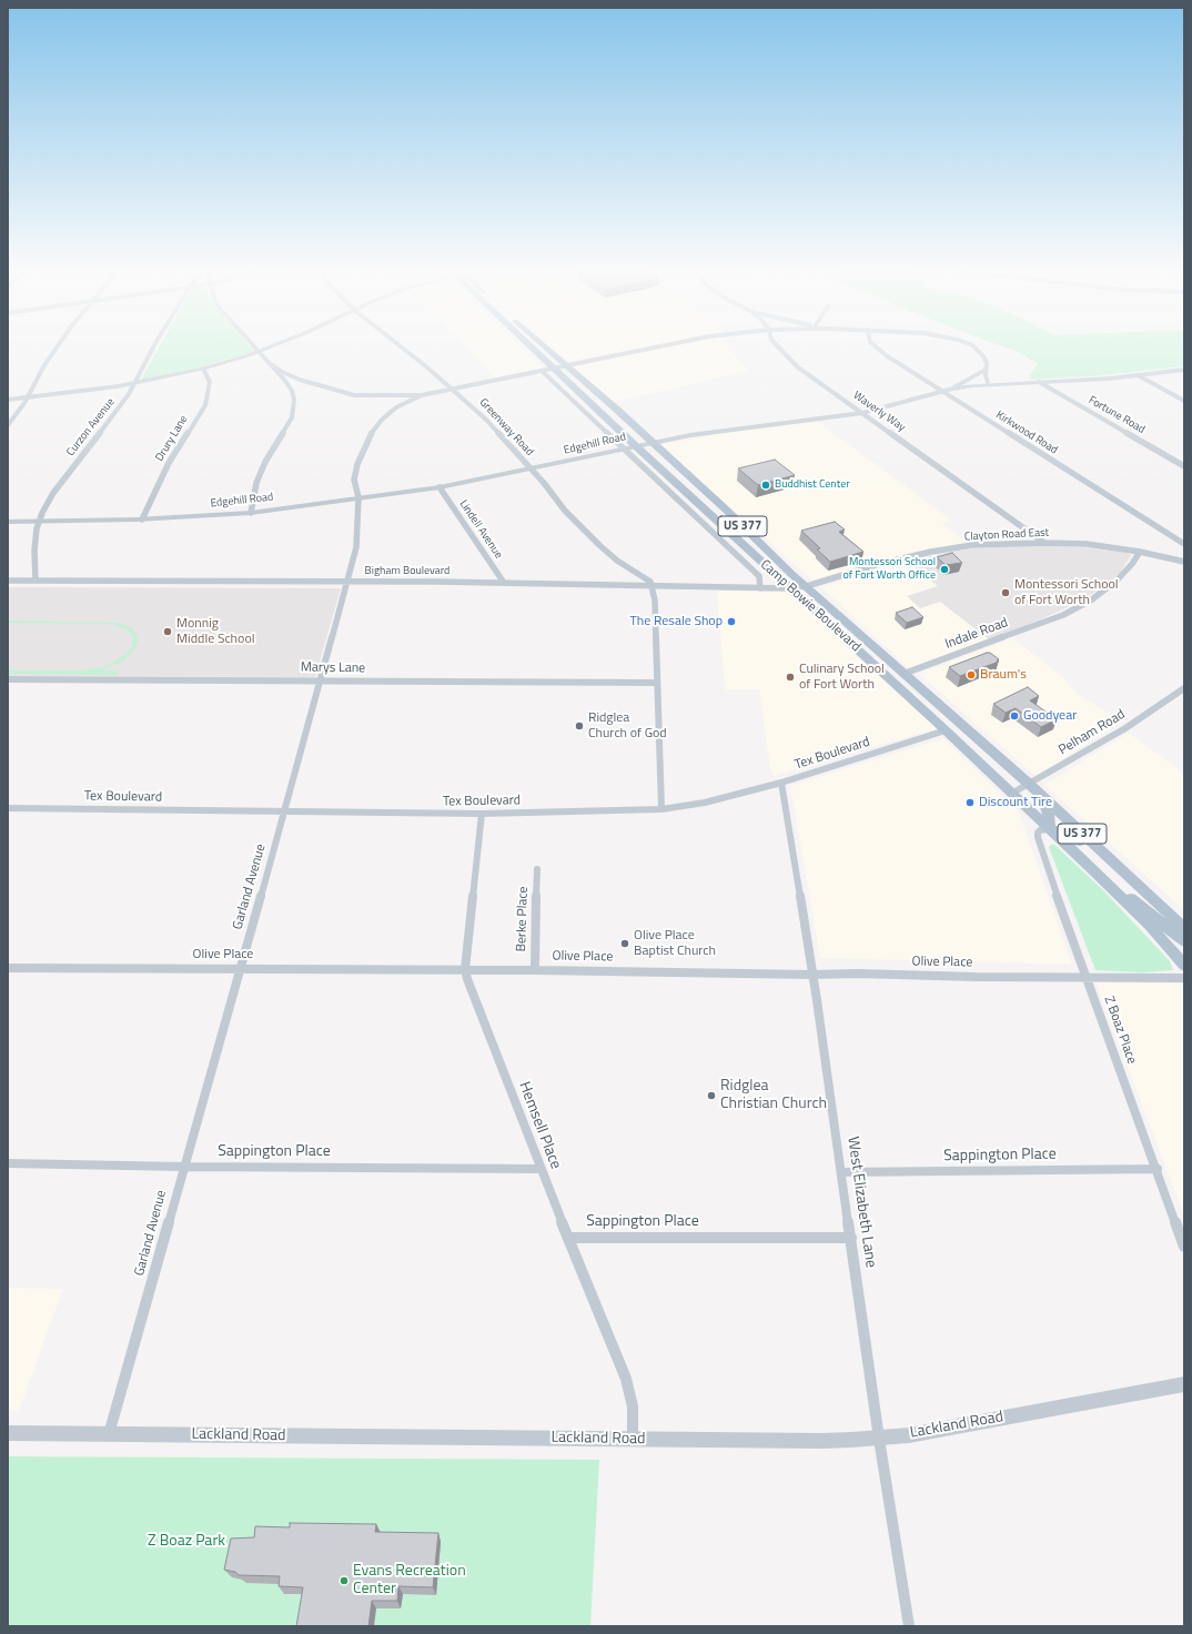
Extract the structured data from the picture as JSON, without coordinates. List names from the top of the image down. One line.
{"streets":{"main road":["US 377","Camp Bowie Boulevard"],"street":["Waverly Way","Fortune Road","Curzon Avenue","Greenway Road","Kirkwood Road","Drury Lane","Edgehill Road","Lindell Avenue","Clayton Road East","Bigham Boulevard","Indale Road","Marys Lane","Pelham Road","Tex Boulevard","Garland Avenue","Berke Place","Olive Place","Z Boaz Place","Hemsell Place","Sappington Place","West Elizabeth Lane","Lackland Road"]},"crossings":[["Waverly Way","Edgehill Road"],["Waverly Way","Clayton Road East"],["Fortune Road","Edgehill Road"],["Curzon Avenue","Edgehill Road"],["Curzon Avenue","Bigham Boulevard"],["Greenway Road","Edgehill Road"],["Greenway Road","Bigham Boulevard"],["Kirkwood Road","Edgehill Road"],["Drury Lane","Edgehill Road"],["Edgehill Road","Lindell Avenue"],["Edgehill Road","Camp Bowie Boulevard"],["Edgehill Road","Garland Avenue"],["Lindell Avenue","Bigham Boulevard"],["Clayton Road East","Bigham Boulevard"],["Clayton Road East","Camp Bowie Boulevard"],["Clayton Road East","Indale Road"],["Bigham Boulevard","Camp Bowie Boulevard"],["Bigham Boulevard","Garland Avenue"],["Camp Bowie Boulevard","Indale Road"],["Camp Bowie Boulevard","Pelham Road"],["Camp Bowie Boulevard","Tex Boulevard"],["Camp Bowie Boulevard","Z Boaz Place"],["Marys Lane","Garland Avenue"],["Tex Boulevard","Garland Avenue"],["Tex Boulevard","Hemsell Place"],["Tex Boulevard","West Elizabeth Lane"],["Garland Avenue","Olive Place"],["Garland Avenue","Sappington Place"],["Garland Avenue","Lackland Road"],["Berke Place","Olive Place"],["Olive Place","Z Boaz Place"],["Olive Place","Hemsell Place"],["Olive Place","West Elizabeth Lane"],["Z Boaz Place","Sappington Place"],["Hemsell Place","Sappington Place"],["Hemsell Place","Lackland Road"],["Sappington Place","West Elizabeth Lane"],["West Elizabeth Lane","Lackland Road"]],"parks":["Z Boaz Park"],"places":["Buddhist Center","Montessori School of Fort Worth Office","Montessori School of Fort Worth","The Resale Shop","Monnig Middle School","Braum's","Culinary School of Fort Worth","Goodyear","Ridglea Church of God","Discount Tire","Olive Place Baptist Church","Ridglea Christian Church","Evans Recreation Center"]}
